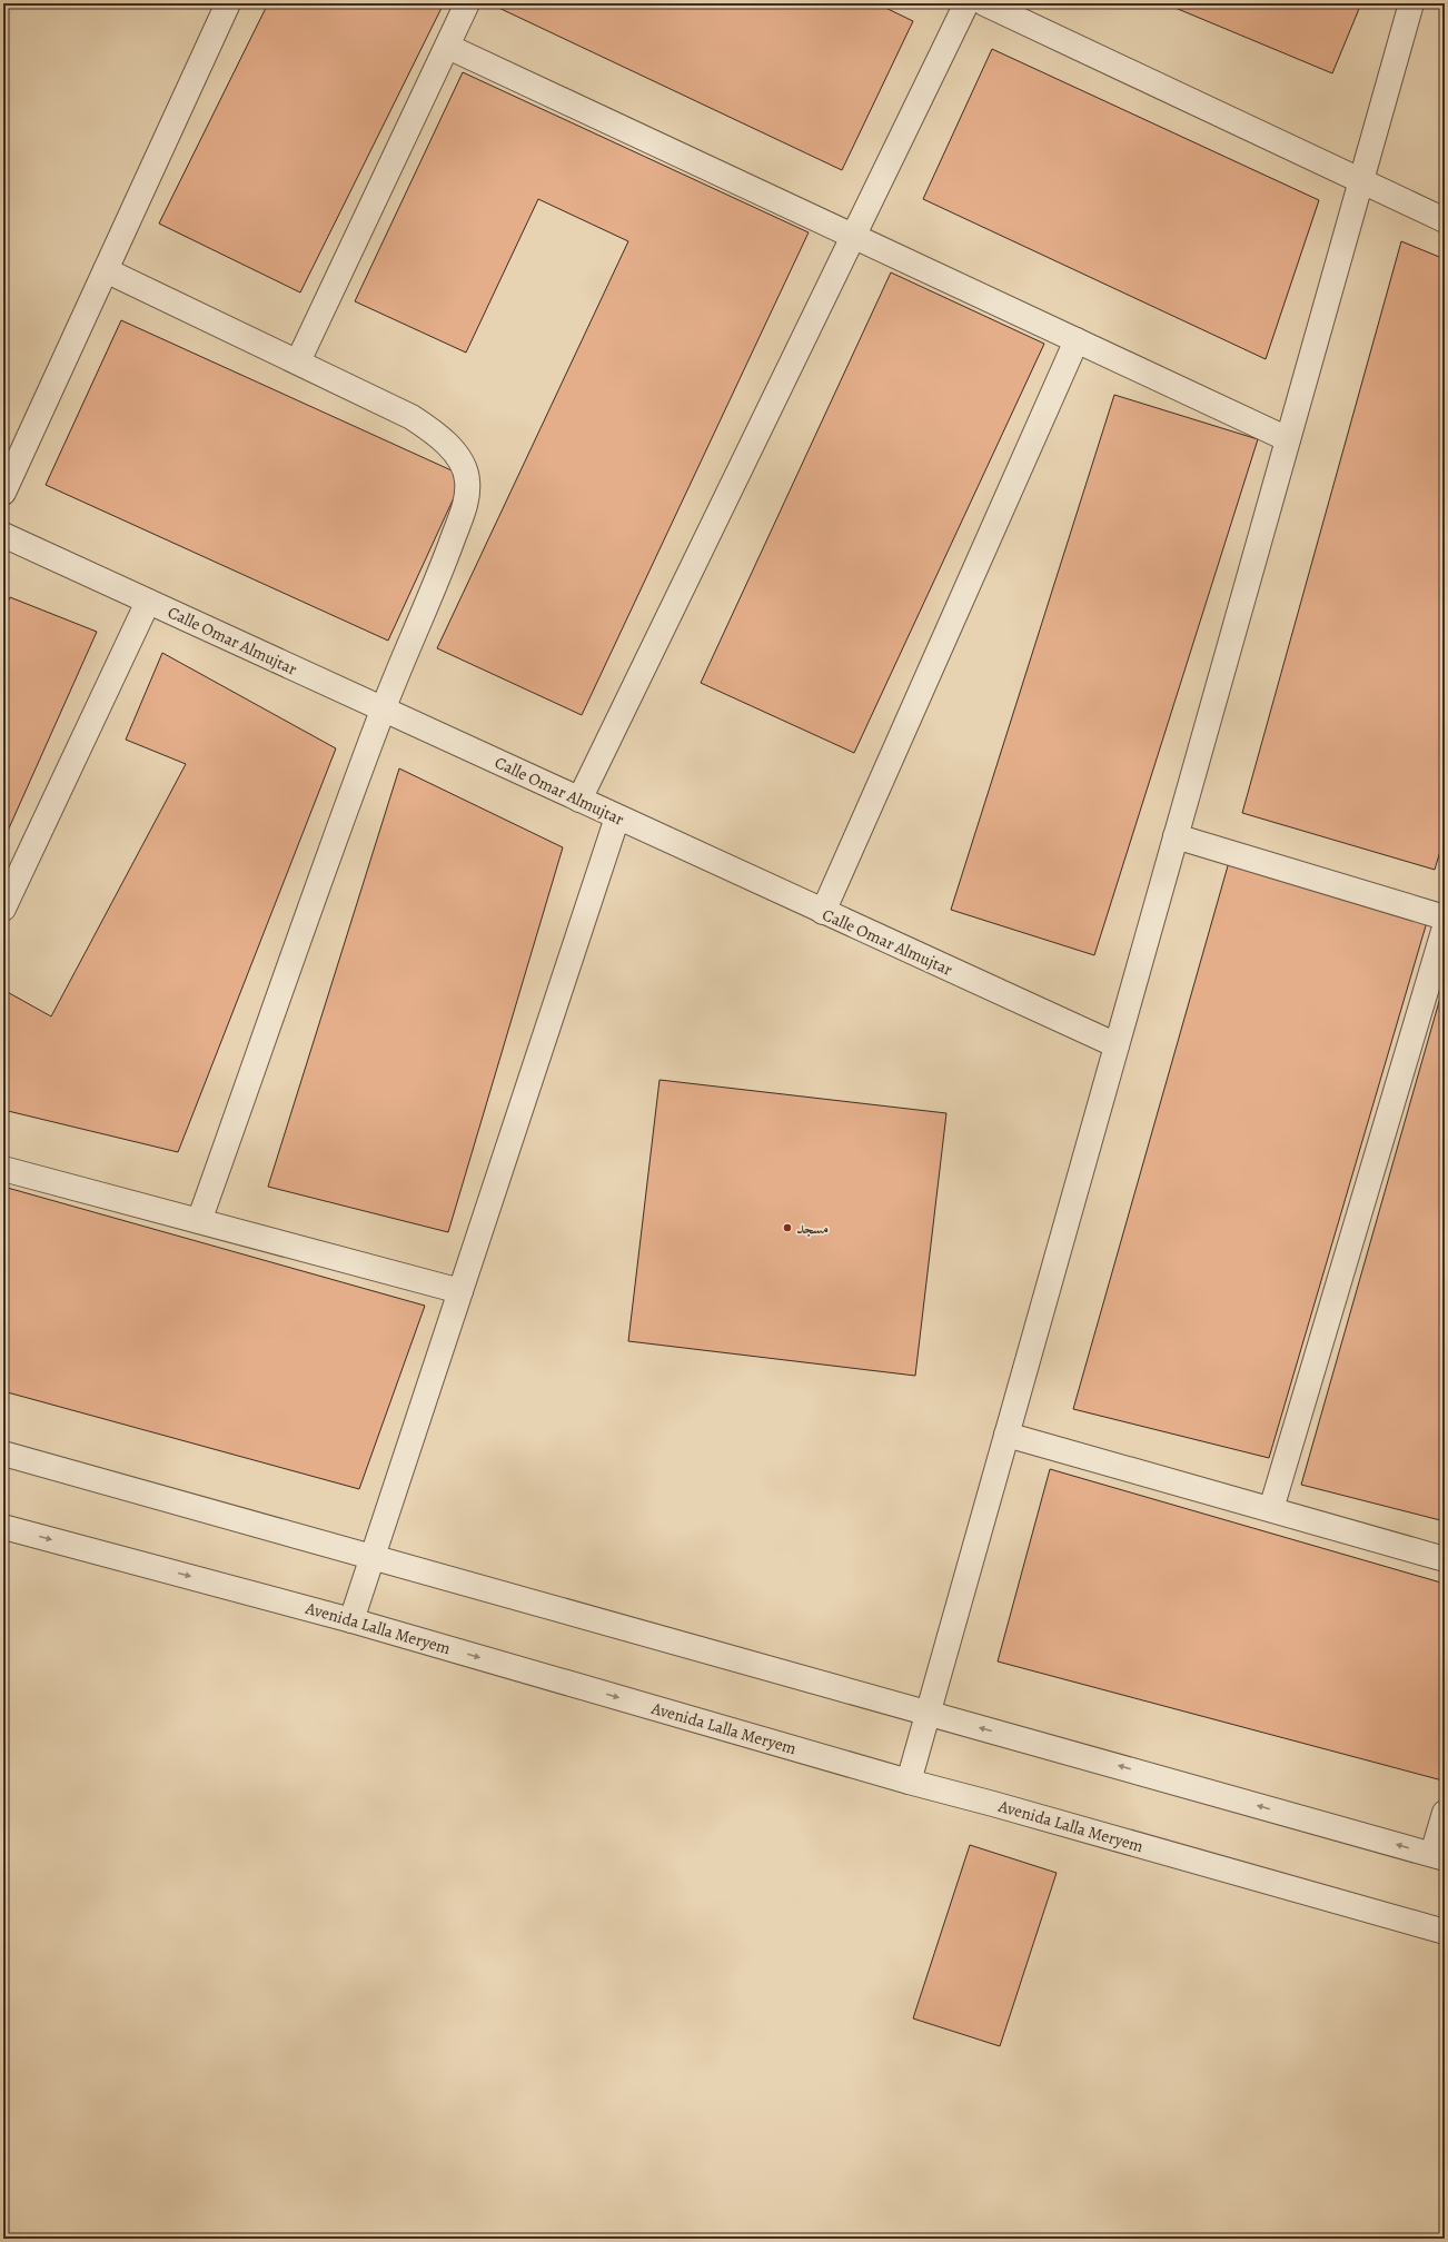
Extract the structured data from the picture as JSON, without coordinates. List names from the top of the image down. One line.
{"streets":{"street":["Calle Omar Almujtar","Avenida Lalla Meryem"]},"places":["مسجد"]}
